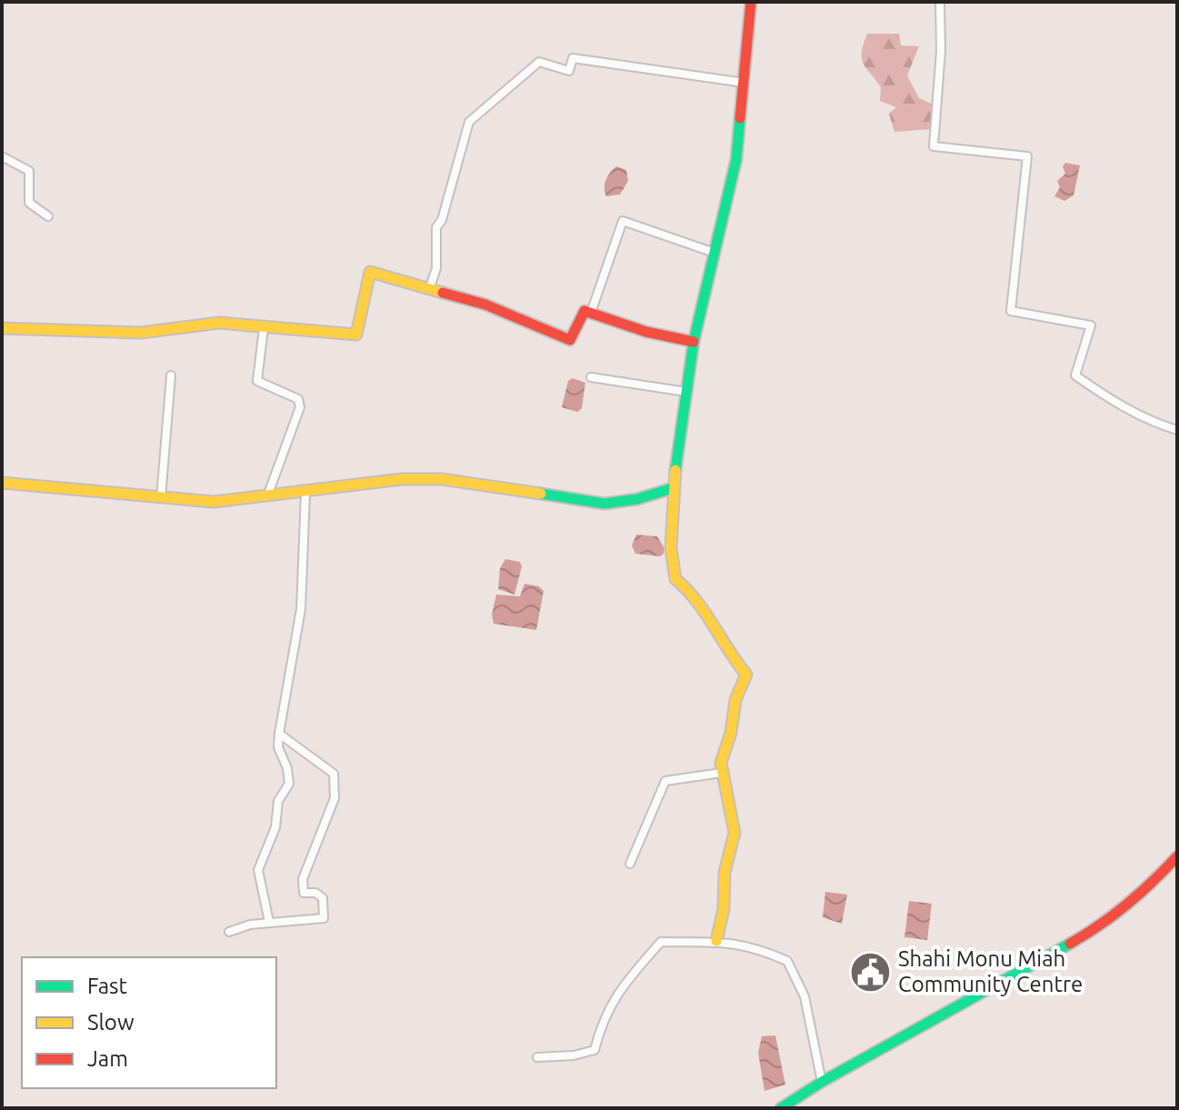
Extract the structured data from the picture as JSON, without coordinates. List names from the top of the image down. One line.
{"places":{"public building":["Shahi Monu Miah Community Centre"]},"legend":["Fast","Slow","Jam"]}
